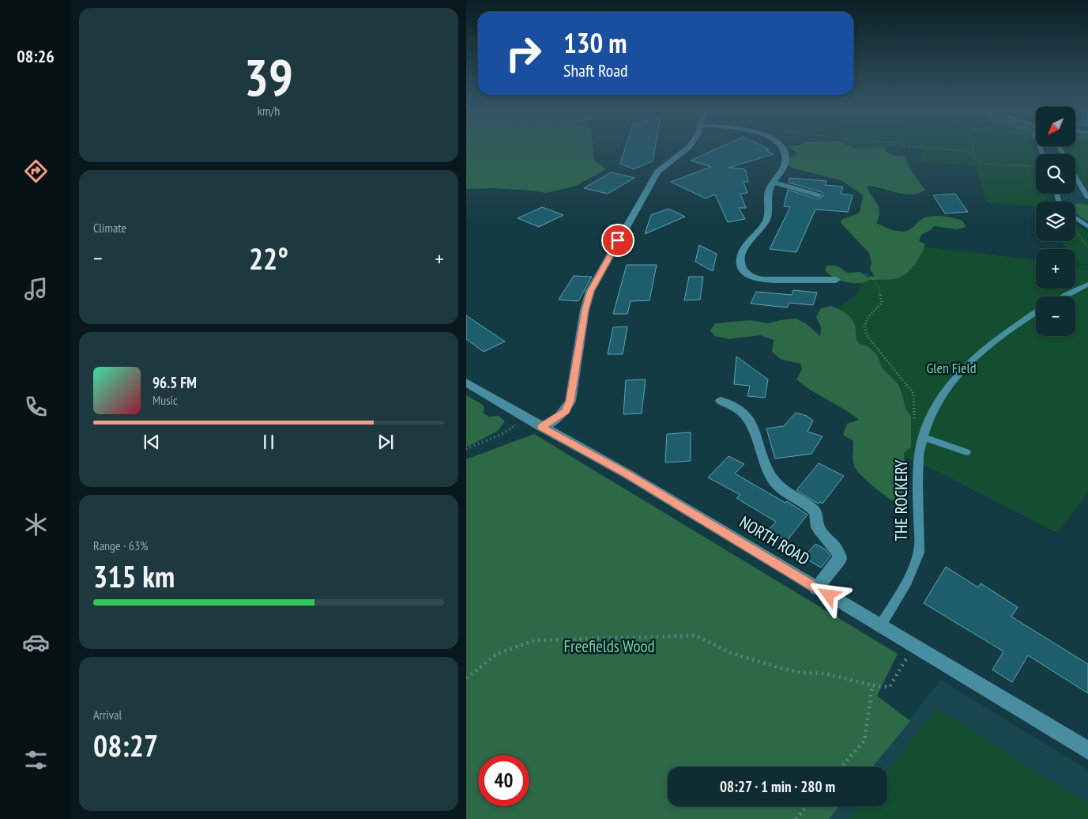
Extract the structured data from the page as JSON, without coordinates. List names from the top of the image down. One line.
{"streets":{"street":["NORTH ROAD"],"lane":["THE ROCKERY"]},"crossings":[["THE ROCKERY","NORTH ROAD"]],"parks":["Glen Field","Freefields Wood"],"north":"bottom left","page":{"tabs":"08:26","tile":[["39","km/h"],"Climate",["Range · 63%","315 km"],["Arrival","08:27"]],"turn":["130 m","Shaft Road"],"map_buttons":["+","−"],"heat":["−","22°","+"],"song":["96.5 FM","Music"],"limit":"40","trip":"08:27 · 1 min · 280 m"}}
